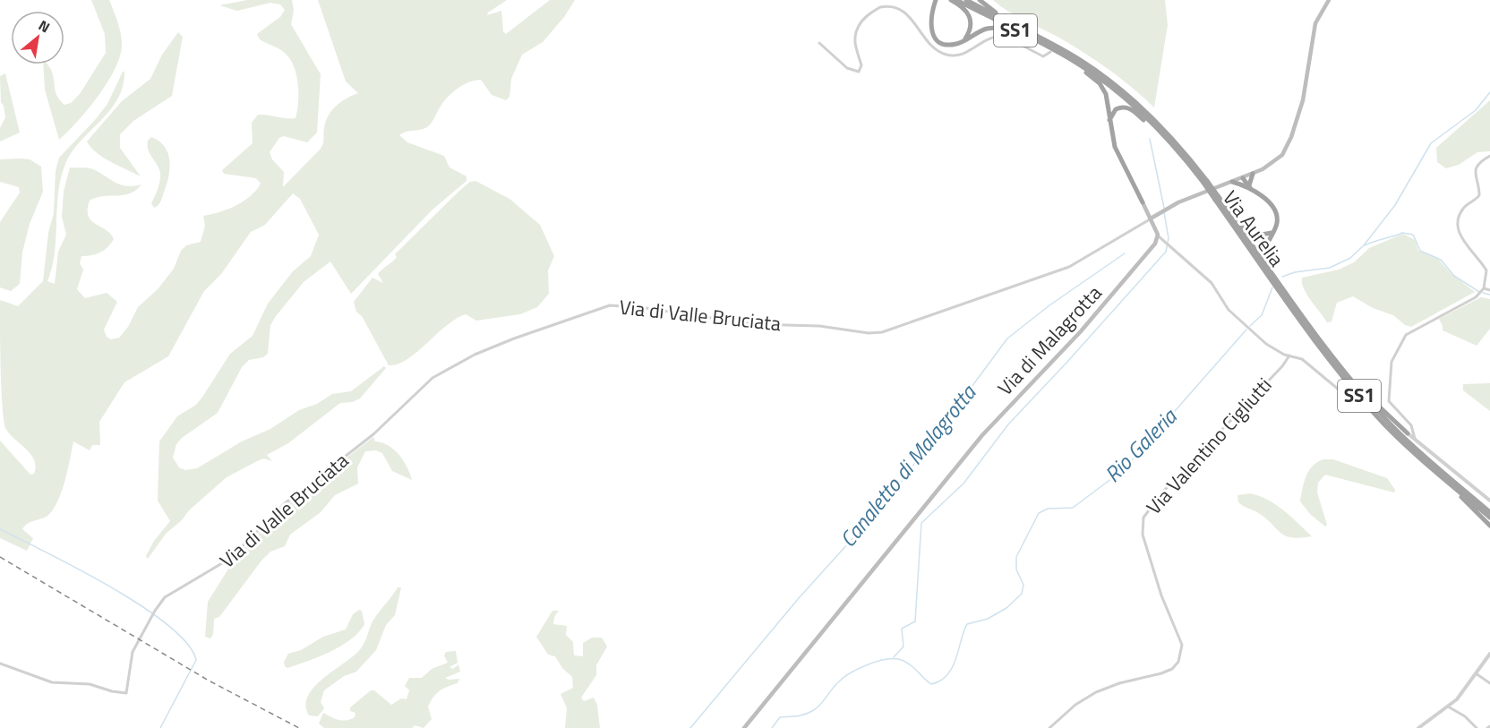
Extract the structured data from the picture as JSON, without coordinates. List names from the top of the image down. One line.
{"streets":{"highway":["SS1","Via Aurelia"],"main road":["Via di Malagrotta"],"street":["Via di Valle Bruciata","Via Valentino Cigliutti"]},"crossings":[["Via di Malagrotta","Via Valentino Cigliutti"]],"water":["Rio Galeria","Canaletto di Malagrotta"],"north":"top right"}
